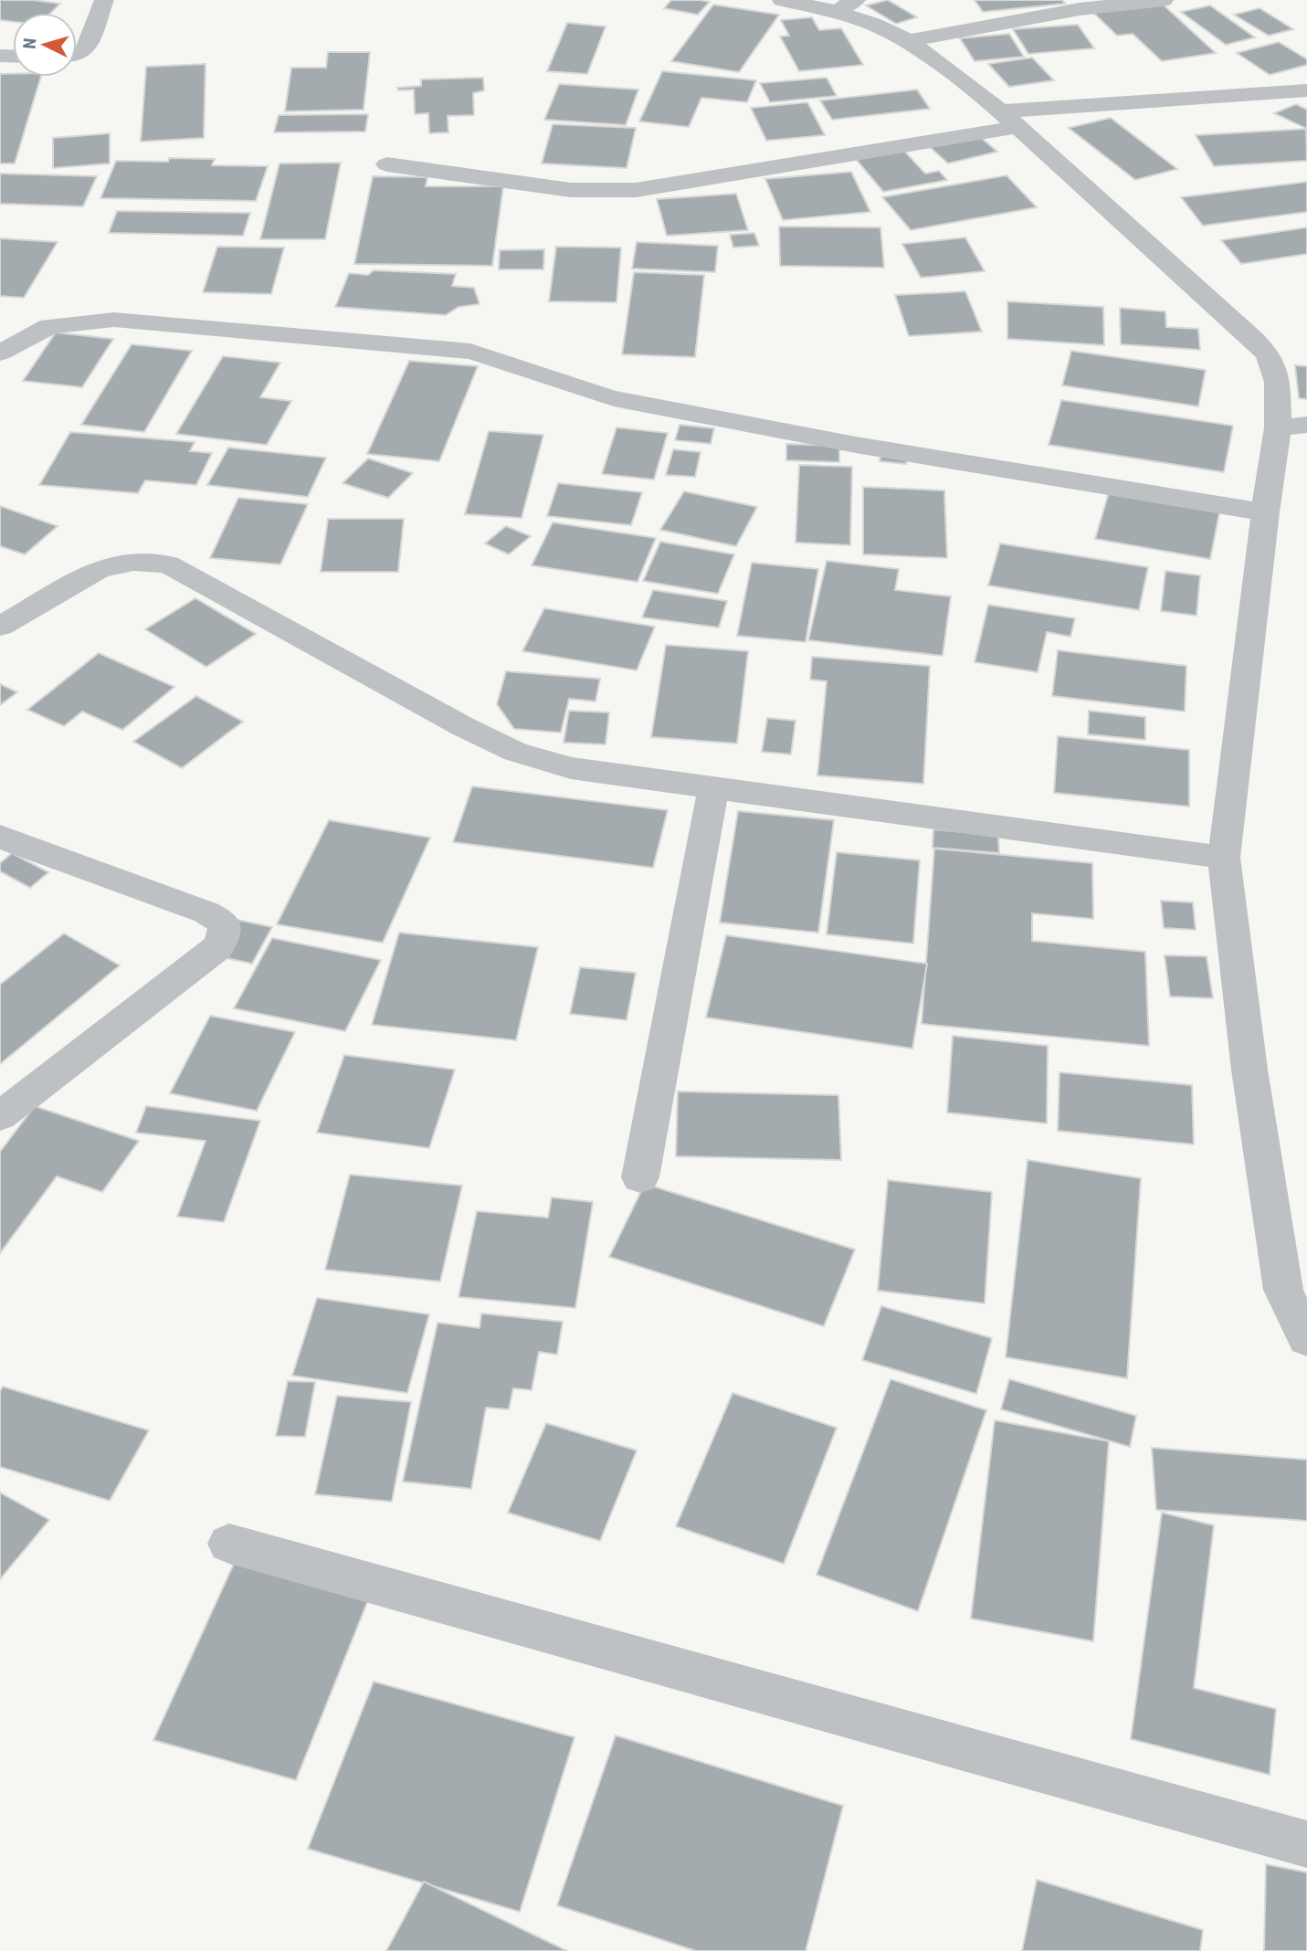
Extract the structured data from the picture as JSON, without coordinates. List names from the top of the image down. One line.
{"north":"left"}
